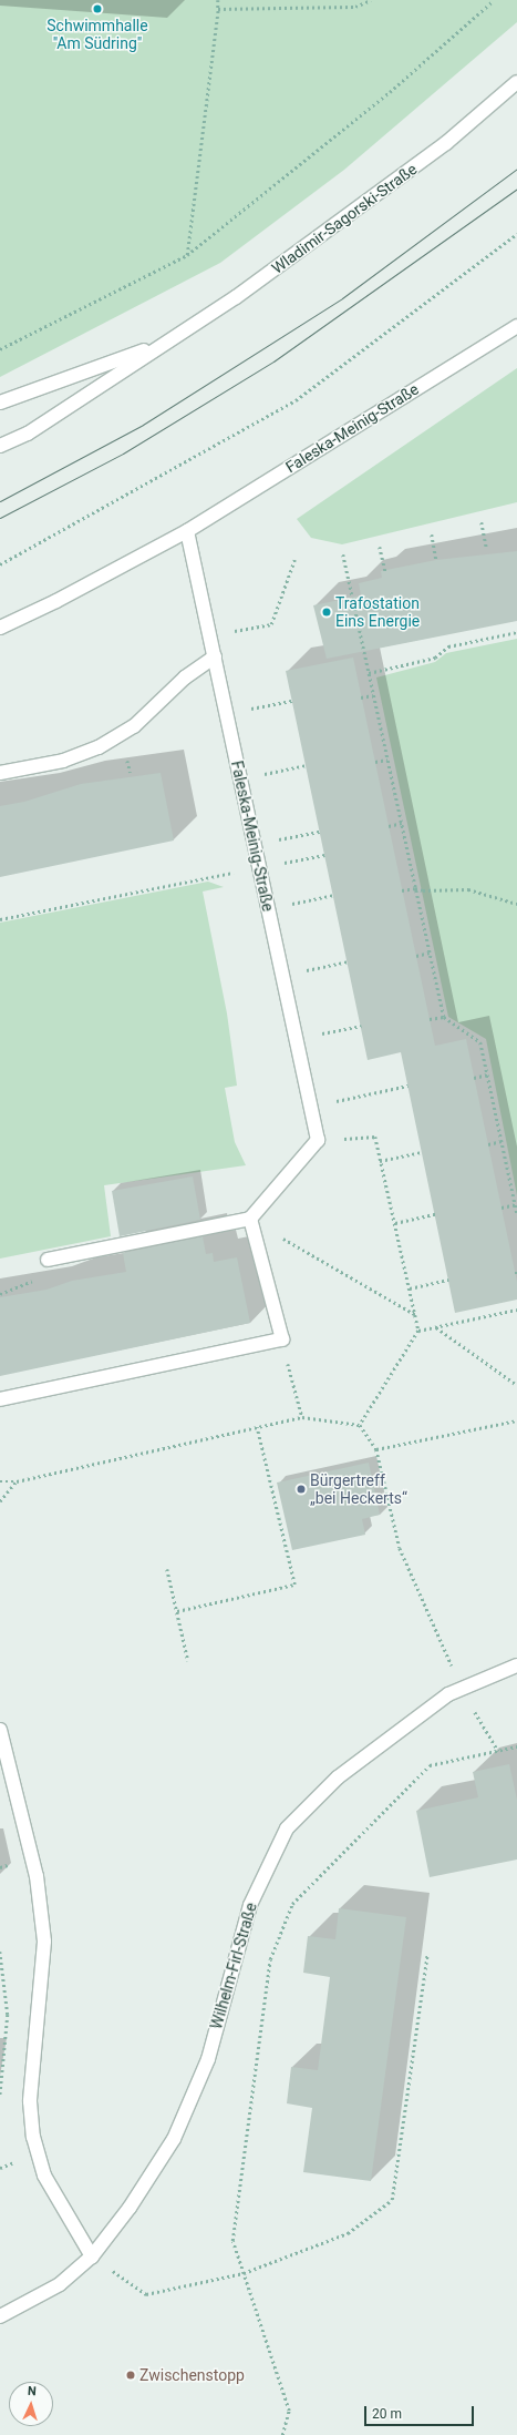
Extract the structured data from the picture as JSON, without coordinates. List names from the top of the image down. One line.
{"streets":{"street":["Wladimir-Sagorski-Straße","Faleska-Meinig-Straße","Wilhelm-Firl-Straße"]},"places":["Schwimmhalle \"Am Südring\"","Trafostation Eins Energie","Bürgertreff „bei Heckerts“","Zwischenstopp"],"scale_bar":"20 m","north":"top"}
